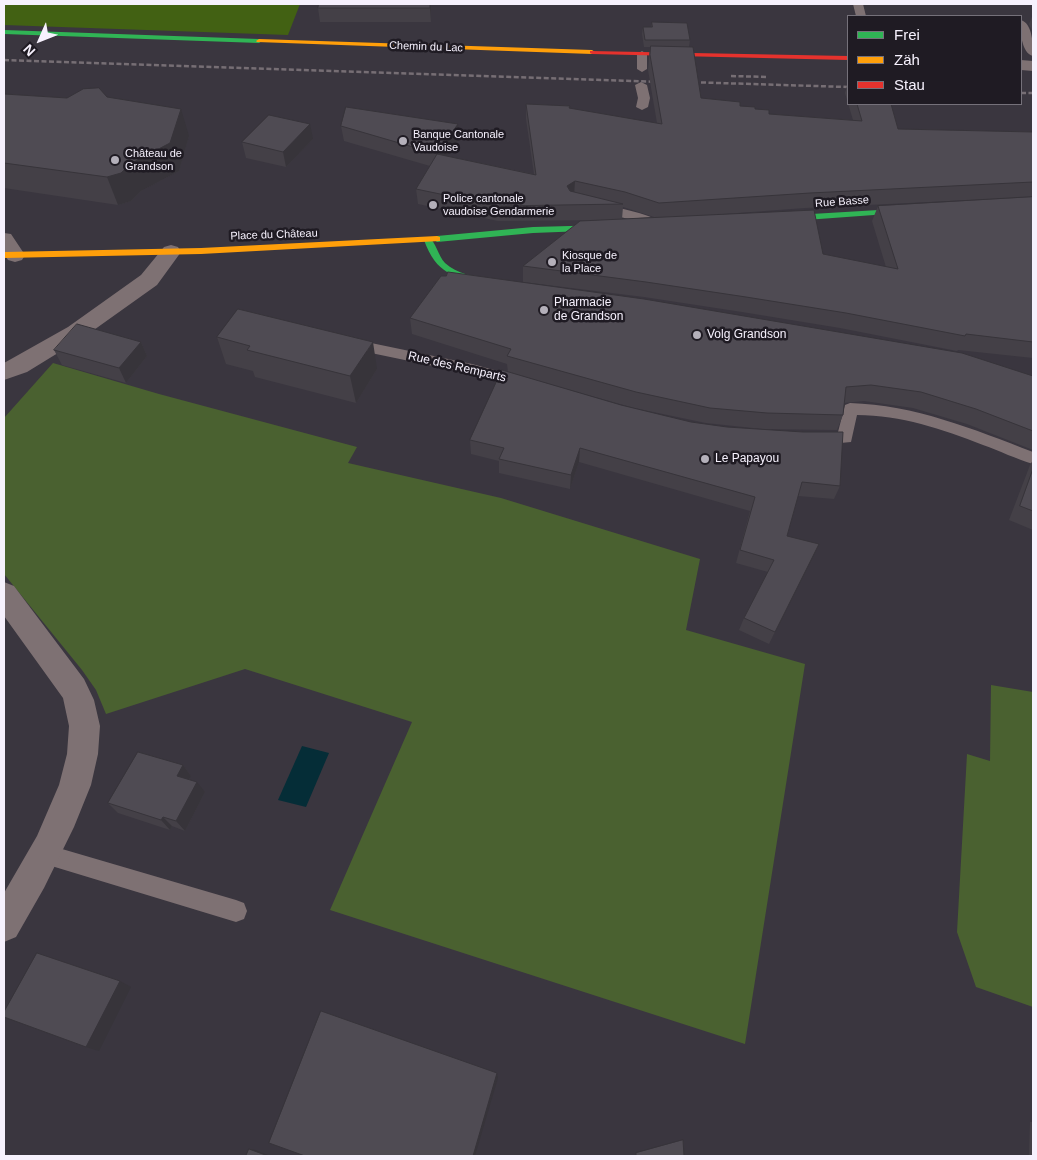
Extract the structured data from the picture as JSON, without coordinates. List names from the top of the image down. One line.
{"streets":{"street":["Chemin du Lac","Rue Basse","Place du Château"],"lane":["Rue des Remparts"]},"places":["Banque Cantonale Vaudoise","Château de Grandson","Police cantonale vaudoise Gendarmerie","Kiosque de la Place","Pharmacie de Grandson","Volg Grandson","Le Papayou"],"legend":["Frei","Zäh","Stau"],"north":"bottom left"}
